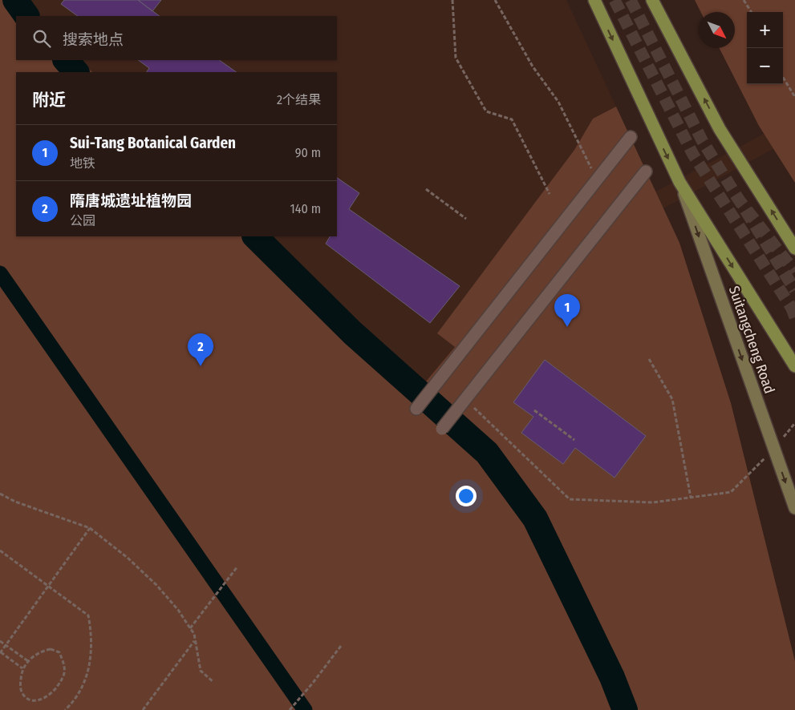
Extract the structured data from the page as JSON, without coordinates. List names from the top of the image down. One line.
{"streets":{"main road":["Suitangcheng Road"]},"north":"bottom right","page":{"map_buttons":["+","−"],"search":"搜索地点","heading":["附近","2个结果"],"list":[{"mark":"1","name":"Sui-Tang Botanical Garden","note":"地铁","value":"90 m"},{"mark":"2","name":"隋唐城遗址植物园","note":"公园","value":"140 m"}],"pins":["1","2"]}}
